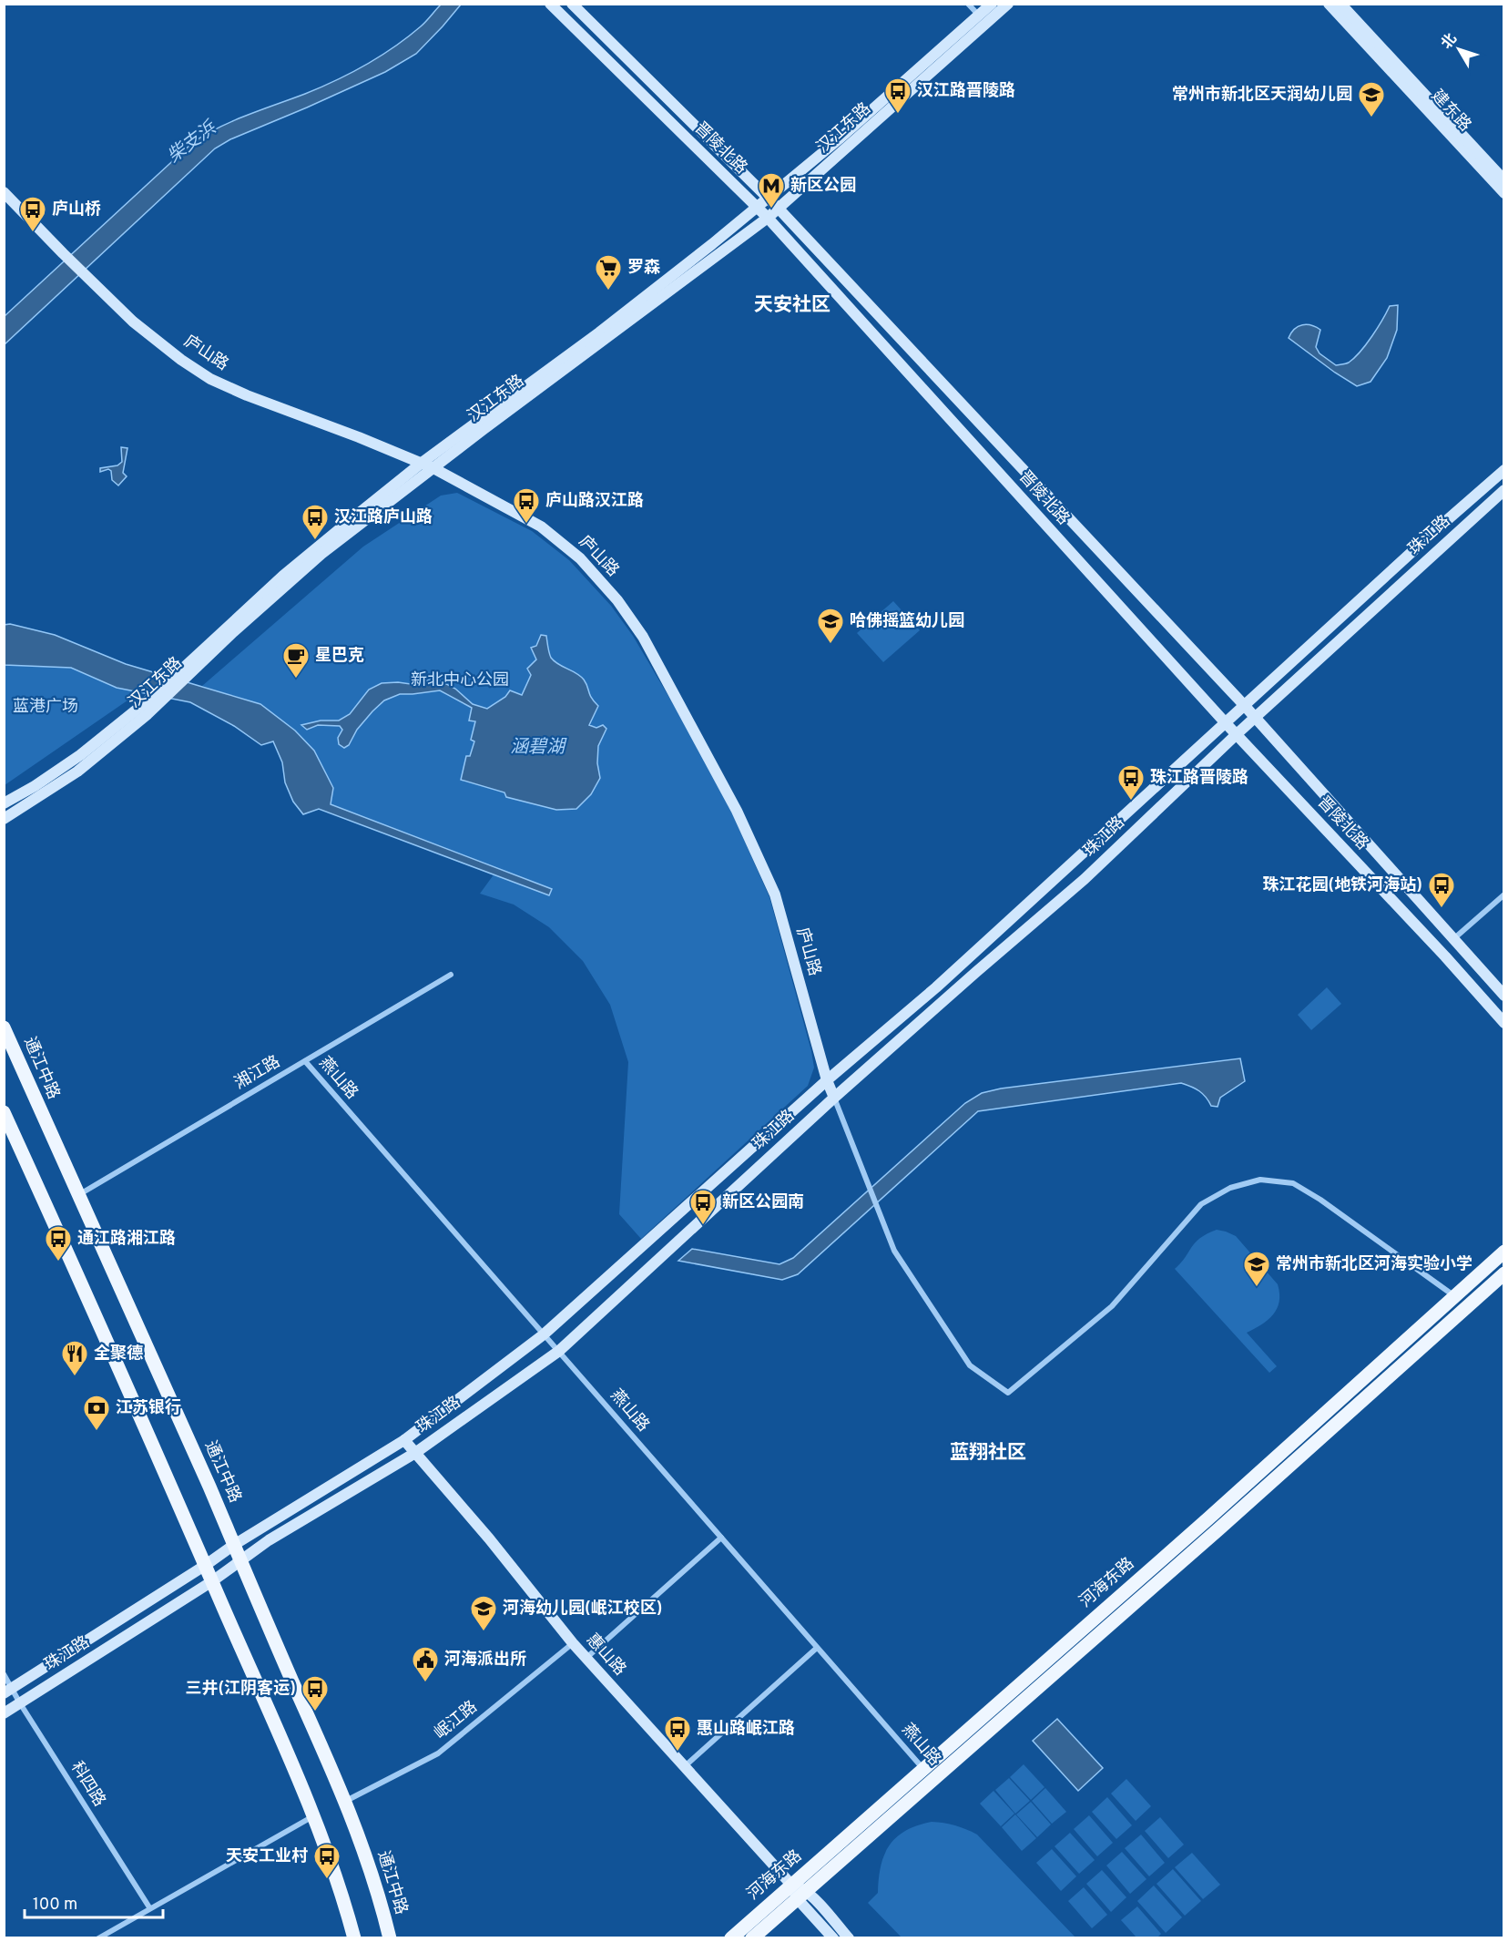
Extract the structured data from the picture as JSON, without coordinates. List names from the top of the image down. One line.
{"streets":{"main road":["通江中路","河海东路"],"street":["建东路","汉江东路","晋陵北路","庐山路","珠江路","湘江路","燕山路","惠山路","岷江路","科四路"]},"crossings":[["汉江东路","晋陵北路"],["汉江东路","庐山路"],["晋陵北路","珠江路"],["庐山路","珠江路"],["珠江路","通江中路"],["珠江路","燕山路"],["珠江路","惠山路"],["珠江路","科四路"],["通江中路","湘江路"],["通江中路","岷江路"],["湘江路","燕山路"],["燕山路","河海东路"],["河海东路","惠山路"],["惠山路","岷江路"]],"districts":["天安社区","蓝翔社区"],"water":["柴支浜","涵碧湖"],"parks":["新北中心公园","蓝港广场"],"places":{"bus stop":["汉江路晋陵路","庐山桥","庐山路汉江路","汉江路庐山路","珠江路晋陵路","珠江花园(地铁河海站)","新区公园南","通江路湘江路","三井(江阴客运)","惠山路岷江路","天安工业村"],"school or university":["常州市新北区天润幼儿园","哈佛摇篮幼儿园","常州市新北区河海实验小学","河海幼儿园(岷江校区)"],"metro station":["新区公园"],"supermarket":["罗森"],"cafe":["星巴克"],"restaurant":["全聚德"],"bank":["江苏银行"],"public building":["河海派出所"]},"scale_bar":"100 m","north":"top left"}
